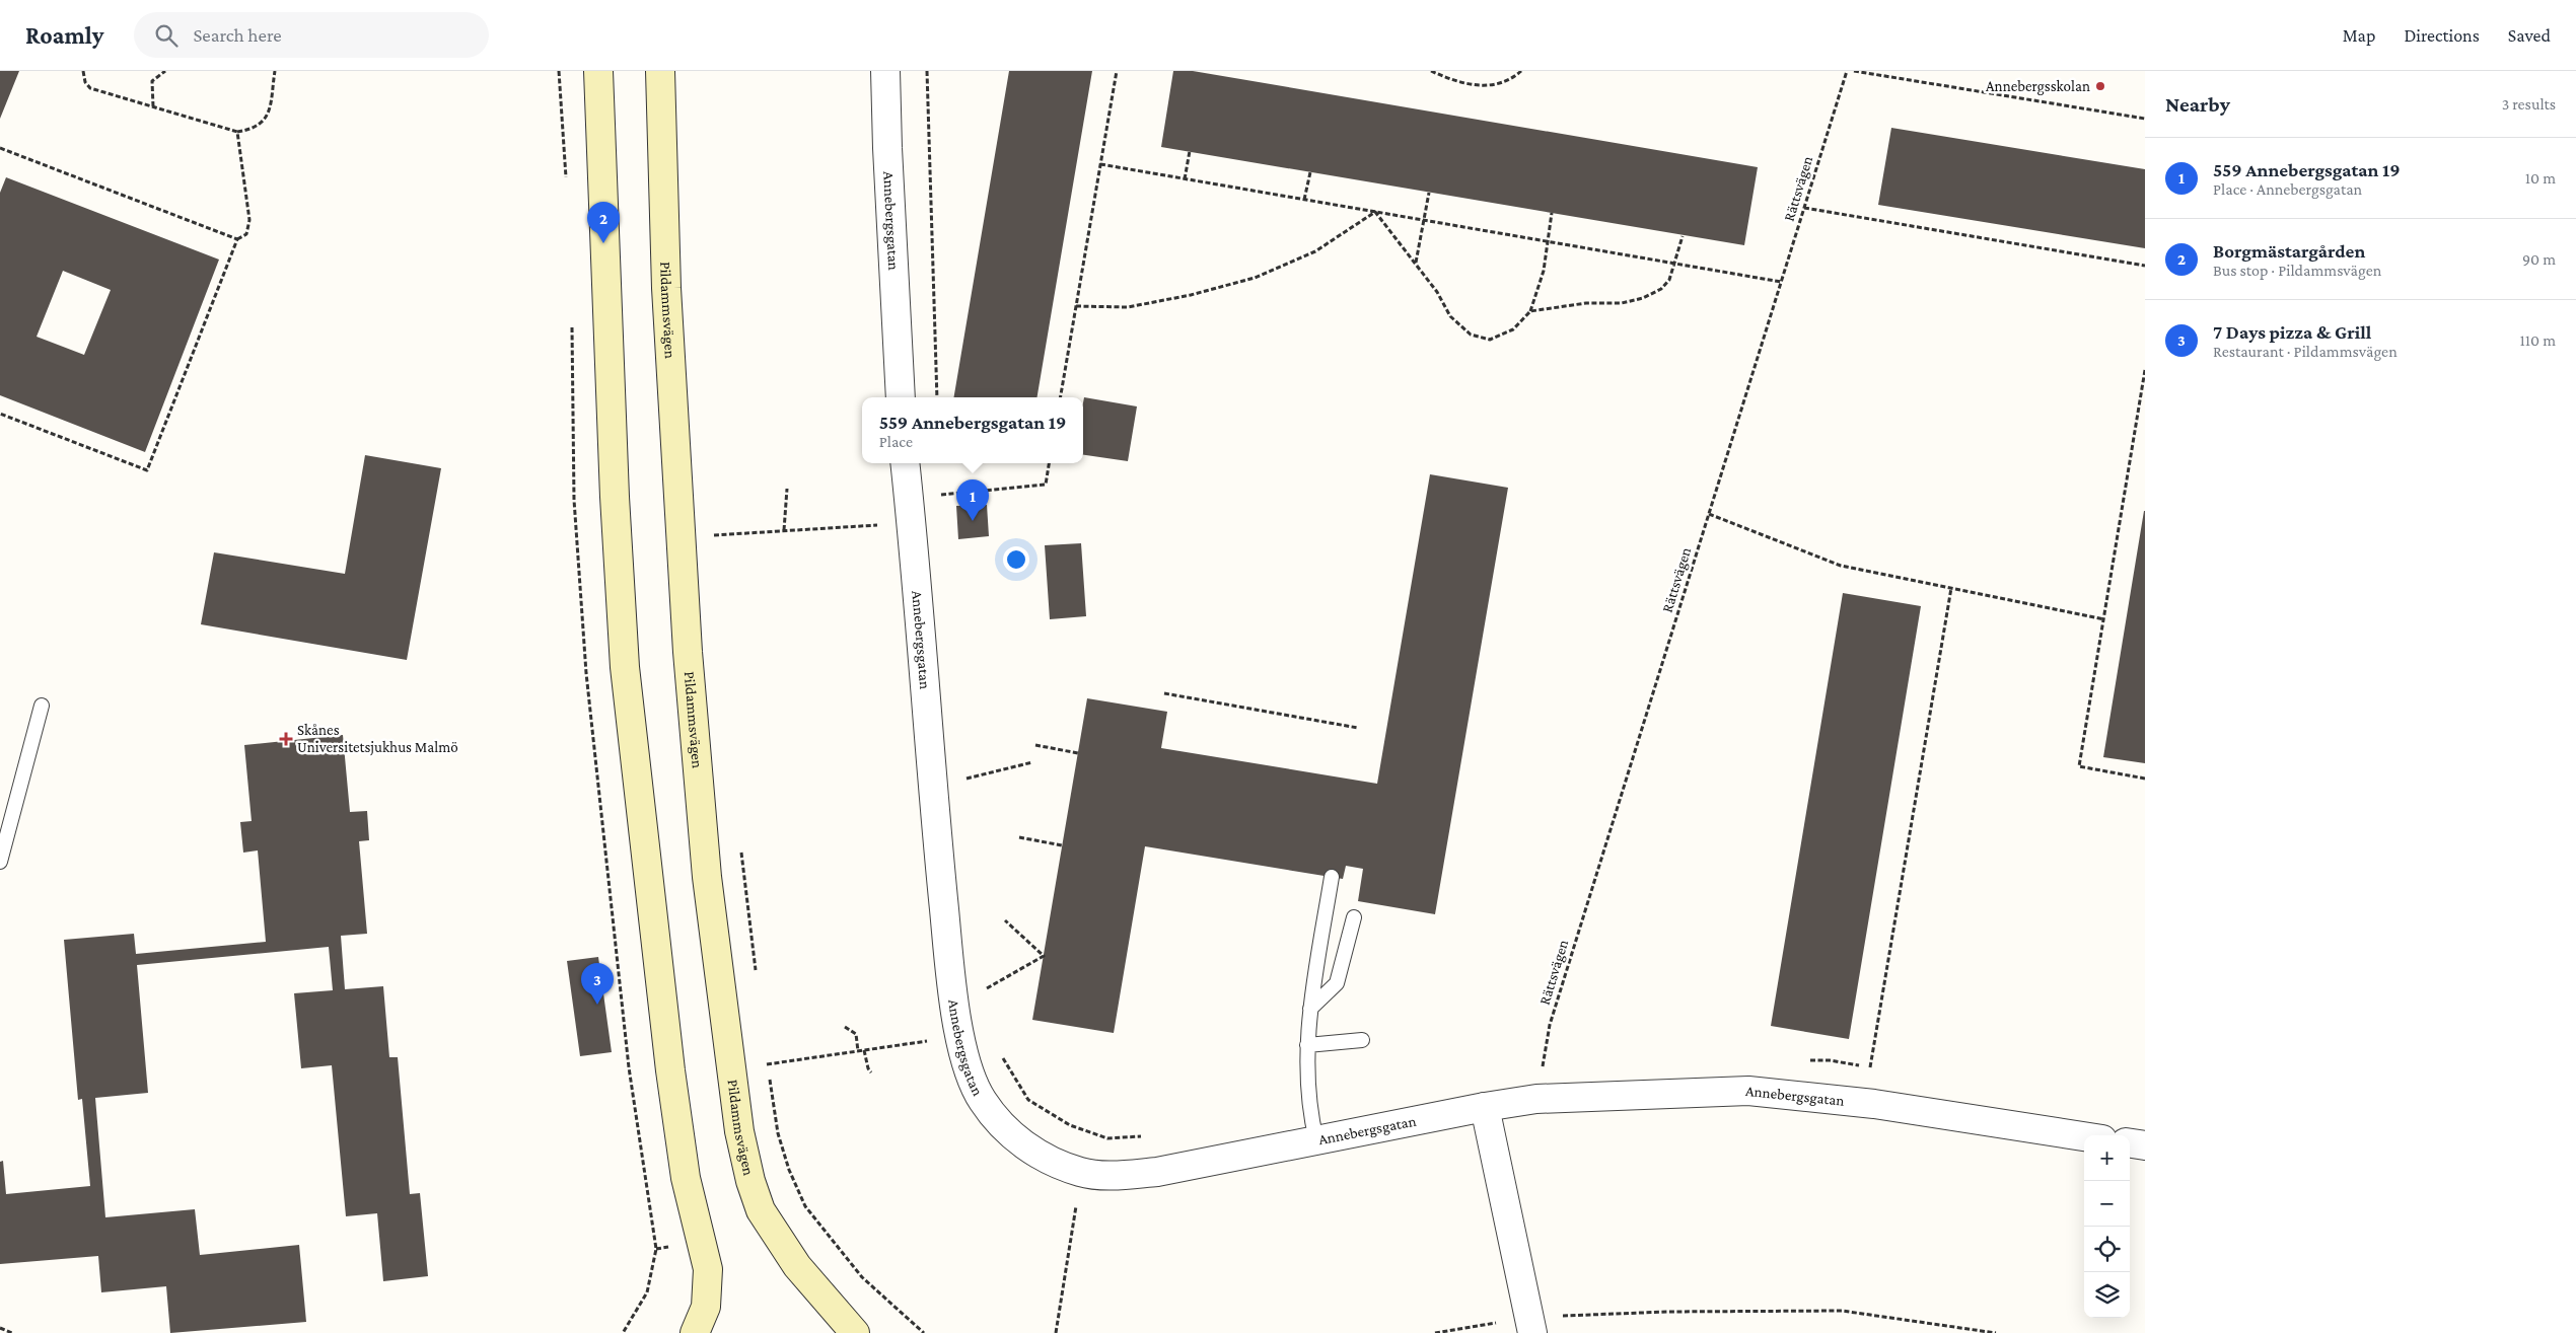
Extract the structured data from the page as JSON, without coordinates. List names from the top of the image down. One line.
{"streets":{"main road":["Pildammsvägen"],"street":["Annebergsgatan"],"path":["Rättsvägen"]},"crossings":[["Rättsvägen","Annebergsgatan"]],"places":{"other":["Annebergsskolan"],"health":["Skånes Universitetsjukhus Malmö"]},"page":{"header":"Roamly","search":"Search here","nav":["Map","Directions","Saved"],"heading":["Nearby","3 results"],"list":[{"mark":"1","name":"559 Annebergsgatan 19","note":"Place · Annebergsgatan","value":"10 m"},{"mark":"2","name":"Borgmästargården","note":"Bus stop · Pildammsvägen","value":"90 m"},{"mark":"3","name":"7 Days pizza & Grill","note":"Restaurant · Pildammsvägen","value":"110 m"}],"pins":["2","1","3"],"popup":["559 Annebergsgatan 19","Place"],"map_buttons":["+","−"]}}
